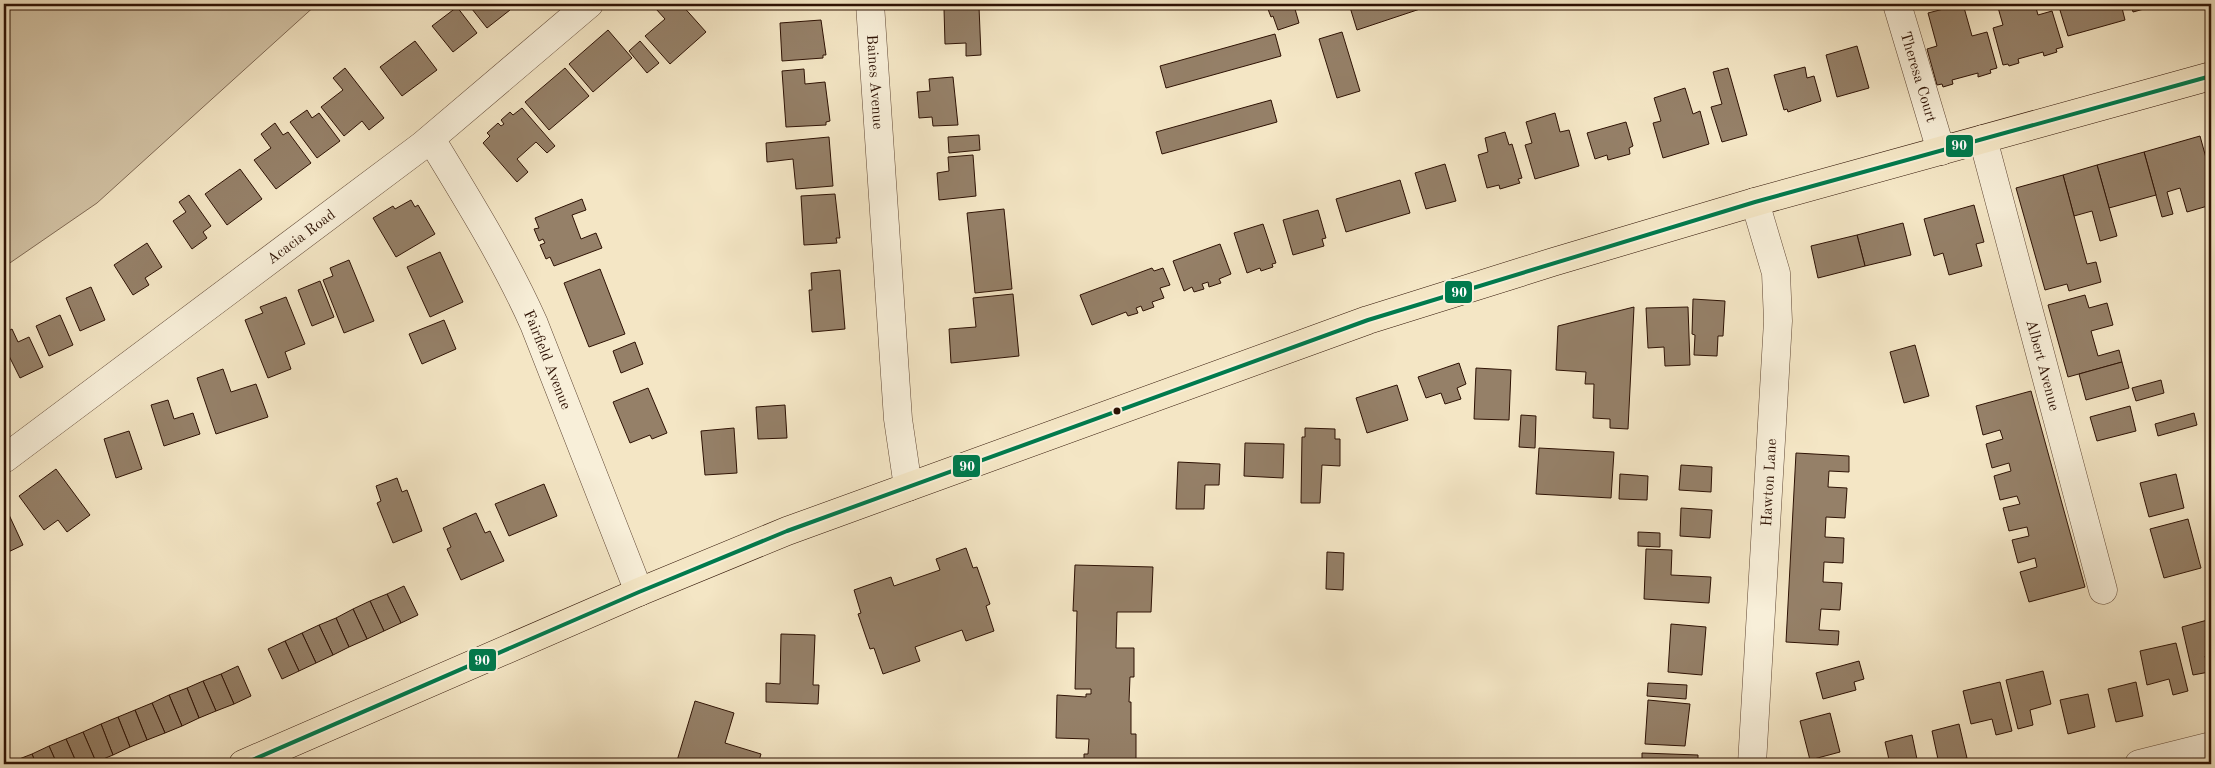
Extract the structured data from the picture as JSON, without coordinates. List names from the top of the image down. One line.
{"streets":{"street":["Theresa Court","Baines Avenue","Acacia Road","Fairfield Avenue","Albert Avenue","Hawton Lane"]},"crossings":[["Acacia Road","Fairfield Avenue"]],"lines":["transit line 90"]}
